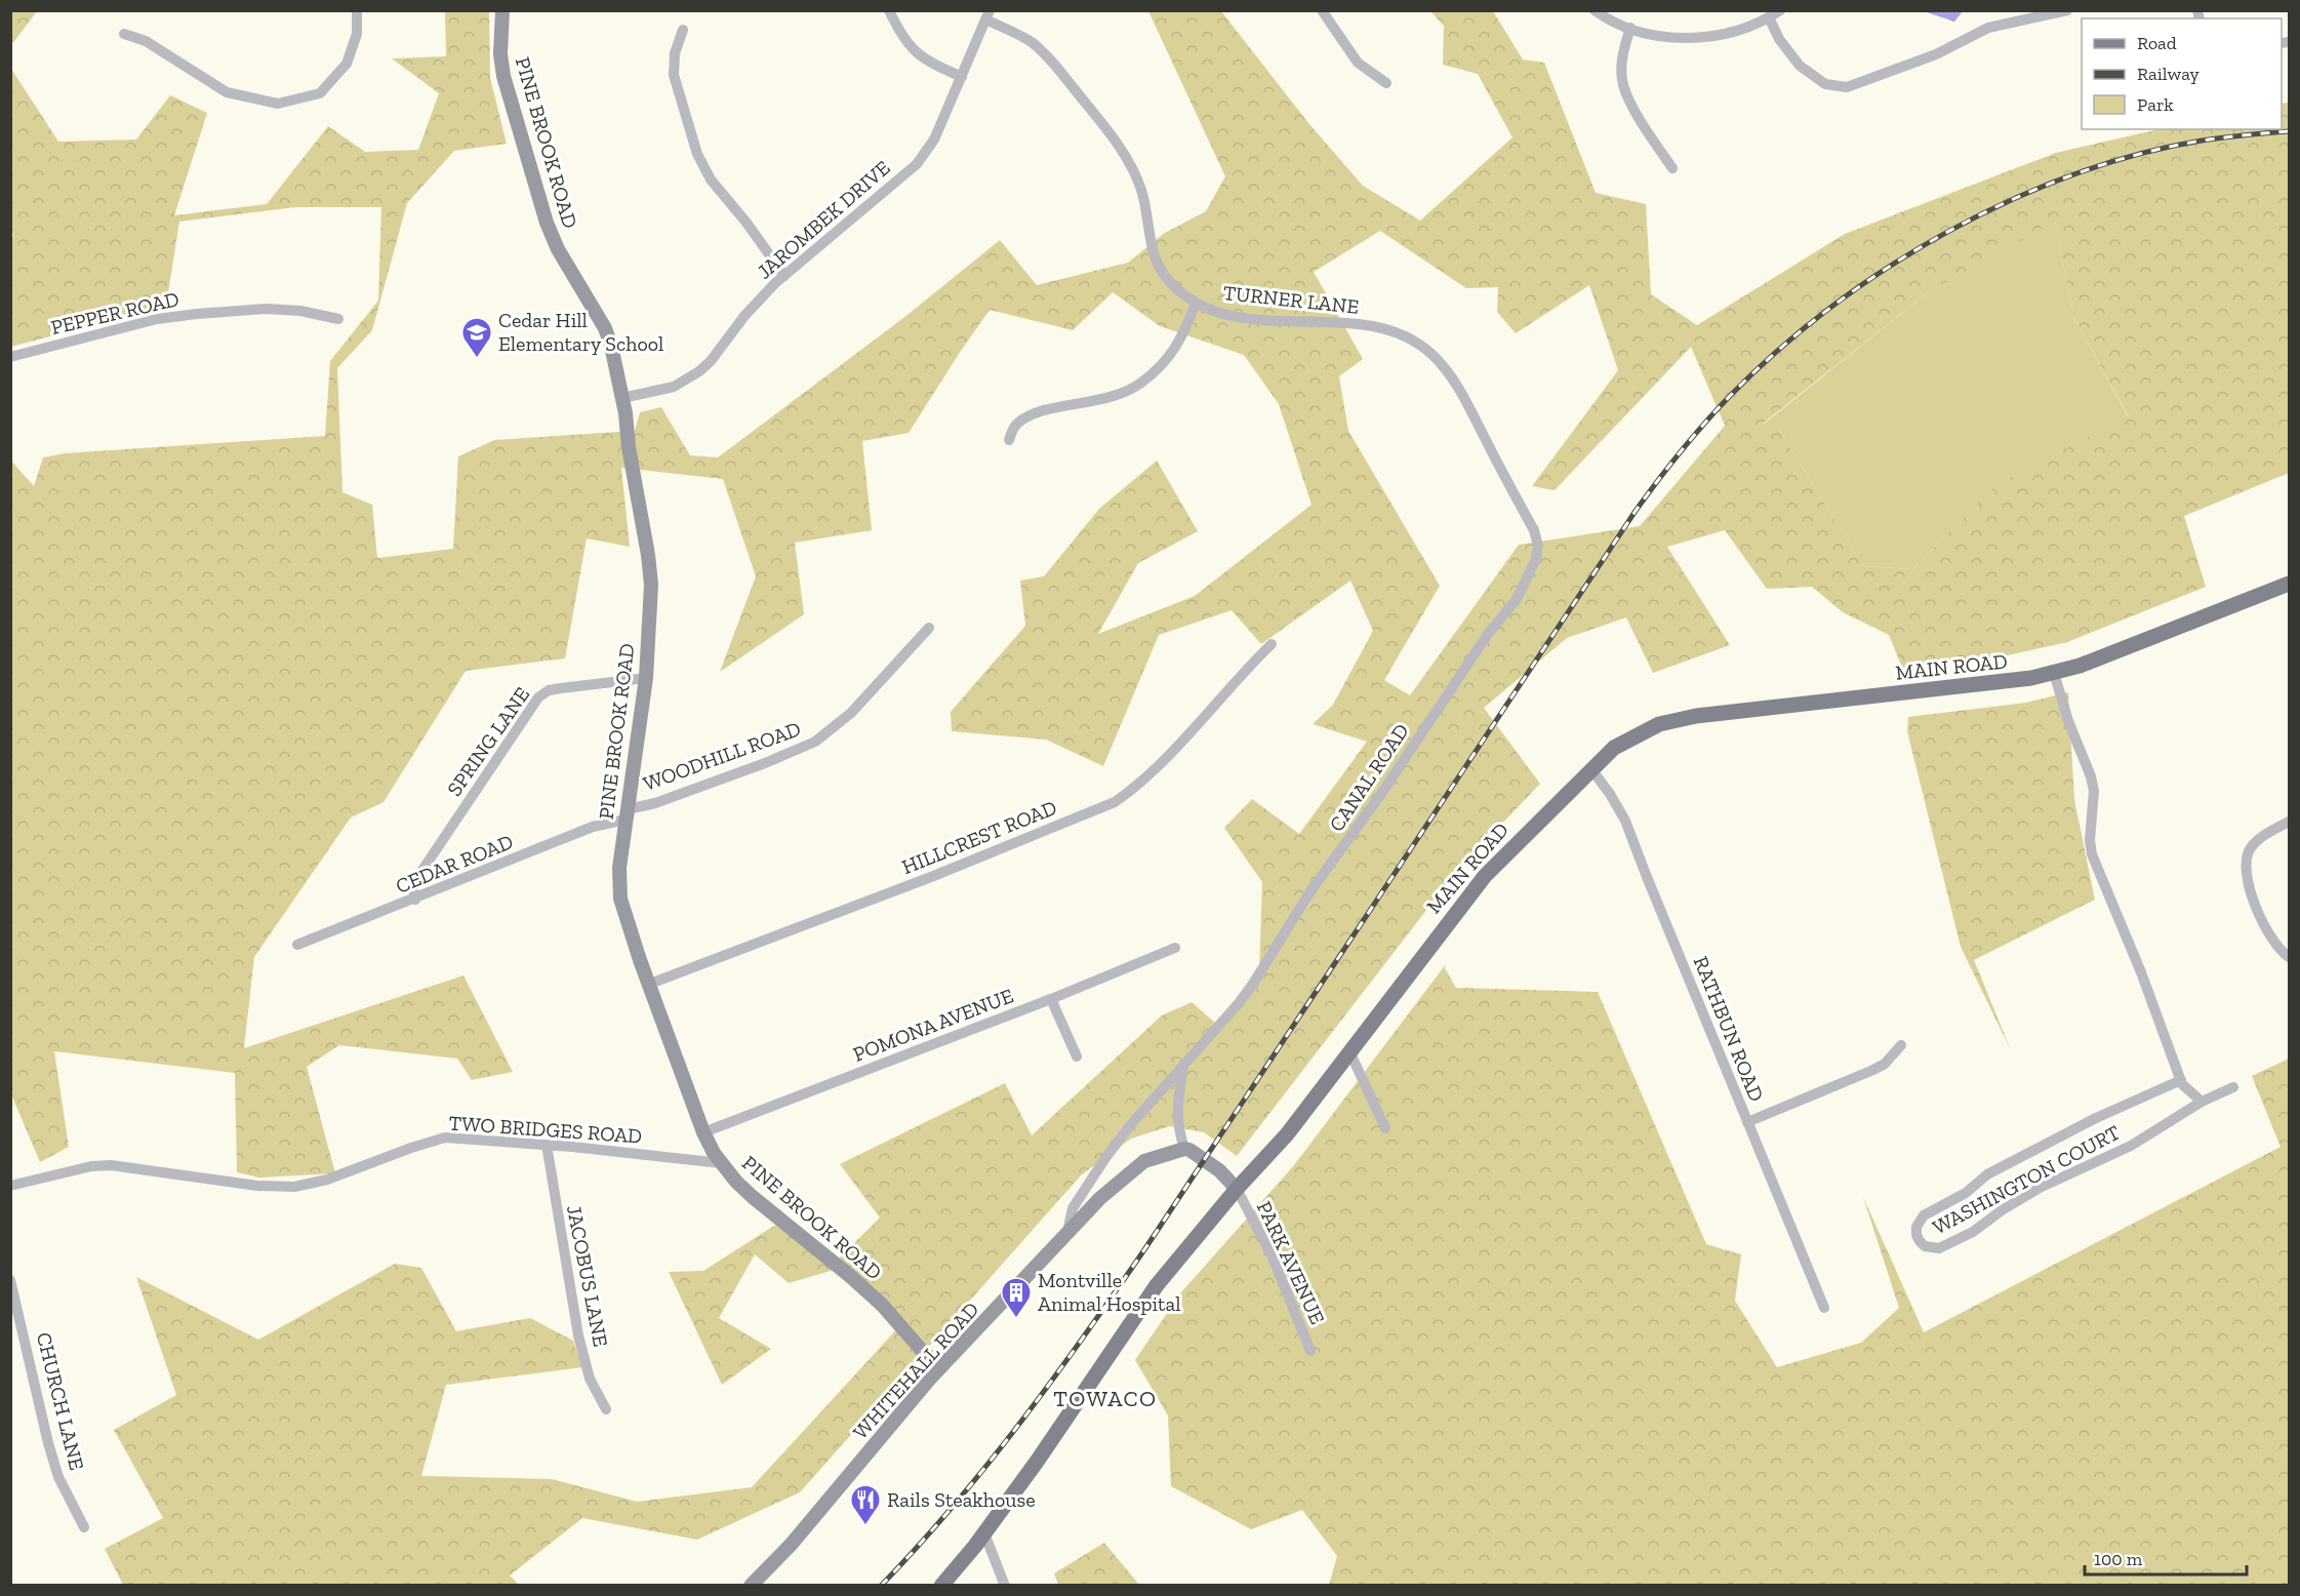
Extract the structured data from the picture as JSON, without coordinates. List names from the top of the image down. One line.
{"streets":{"main road":["MAIN ROAD"],"street":["PINE BROOK ROAD","JAROMBEK DRIVE","TURNER LANE","PEPPER ROAD","SPRING LANE","WOODHILL ROAD","CANAL ROAD","HILLCREST ROAD","CEDAR ROAD","POMONA AVENUE","RATHBUN ROAD","TWO BRIDGES ROAD","WASHINGTON COURT","PARK AVENUE","JACOBUS LANE","WHITEHALL ROAD","CHURCH LANE"]},"crossings":[["PINE BROOK ROAD","JAROMBEK DRIVE"],["PINE BROOK ROAD","SPRING LANE"],["PINE BROOK ROAD","WOODHILL ROAD"],["PINE BROOK ROAD","HILLCREST ROAD"],["PINE BROOK ROAD","CEDAR ROAD"],["PINE BROOK ROAD","POMONA AVENUE"],["PINE BROOK ROAD","TWO BRIDGES ROAD"],["PINE BROOK ROAD","WHITEHALL ROAD"],["JAROMBEK DRIVE","TURNER LANE"],["TURNER LANE","CANAL ROAD"],["MAIN ROAD","RATHBUN ROAD"],["MAIN ROAD","PARK AVENUE"],["SPRING LANE","CEDAR ROAD"],["WOODHILL ROAD","CEDAR ROAD"],["CANAL ROAD","WHITEHALL ROAD"],["TWO BRIDGES ROAD","JACOBUS LANE"]],"districts":["TOWACO"],"places":{"school or university":["Cedar Hill Elementary School"],"building":["Montville Animal Hospital"],"restaurant":["Rails Steakhouse"]},"legend":["Road","Railway","Park"],"scale_bar":"100 m"}
